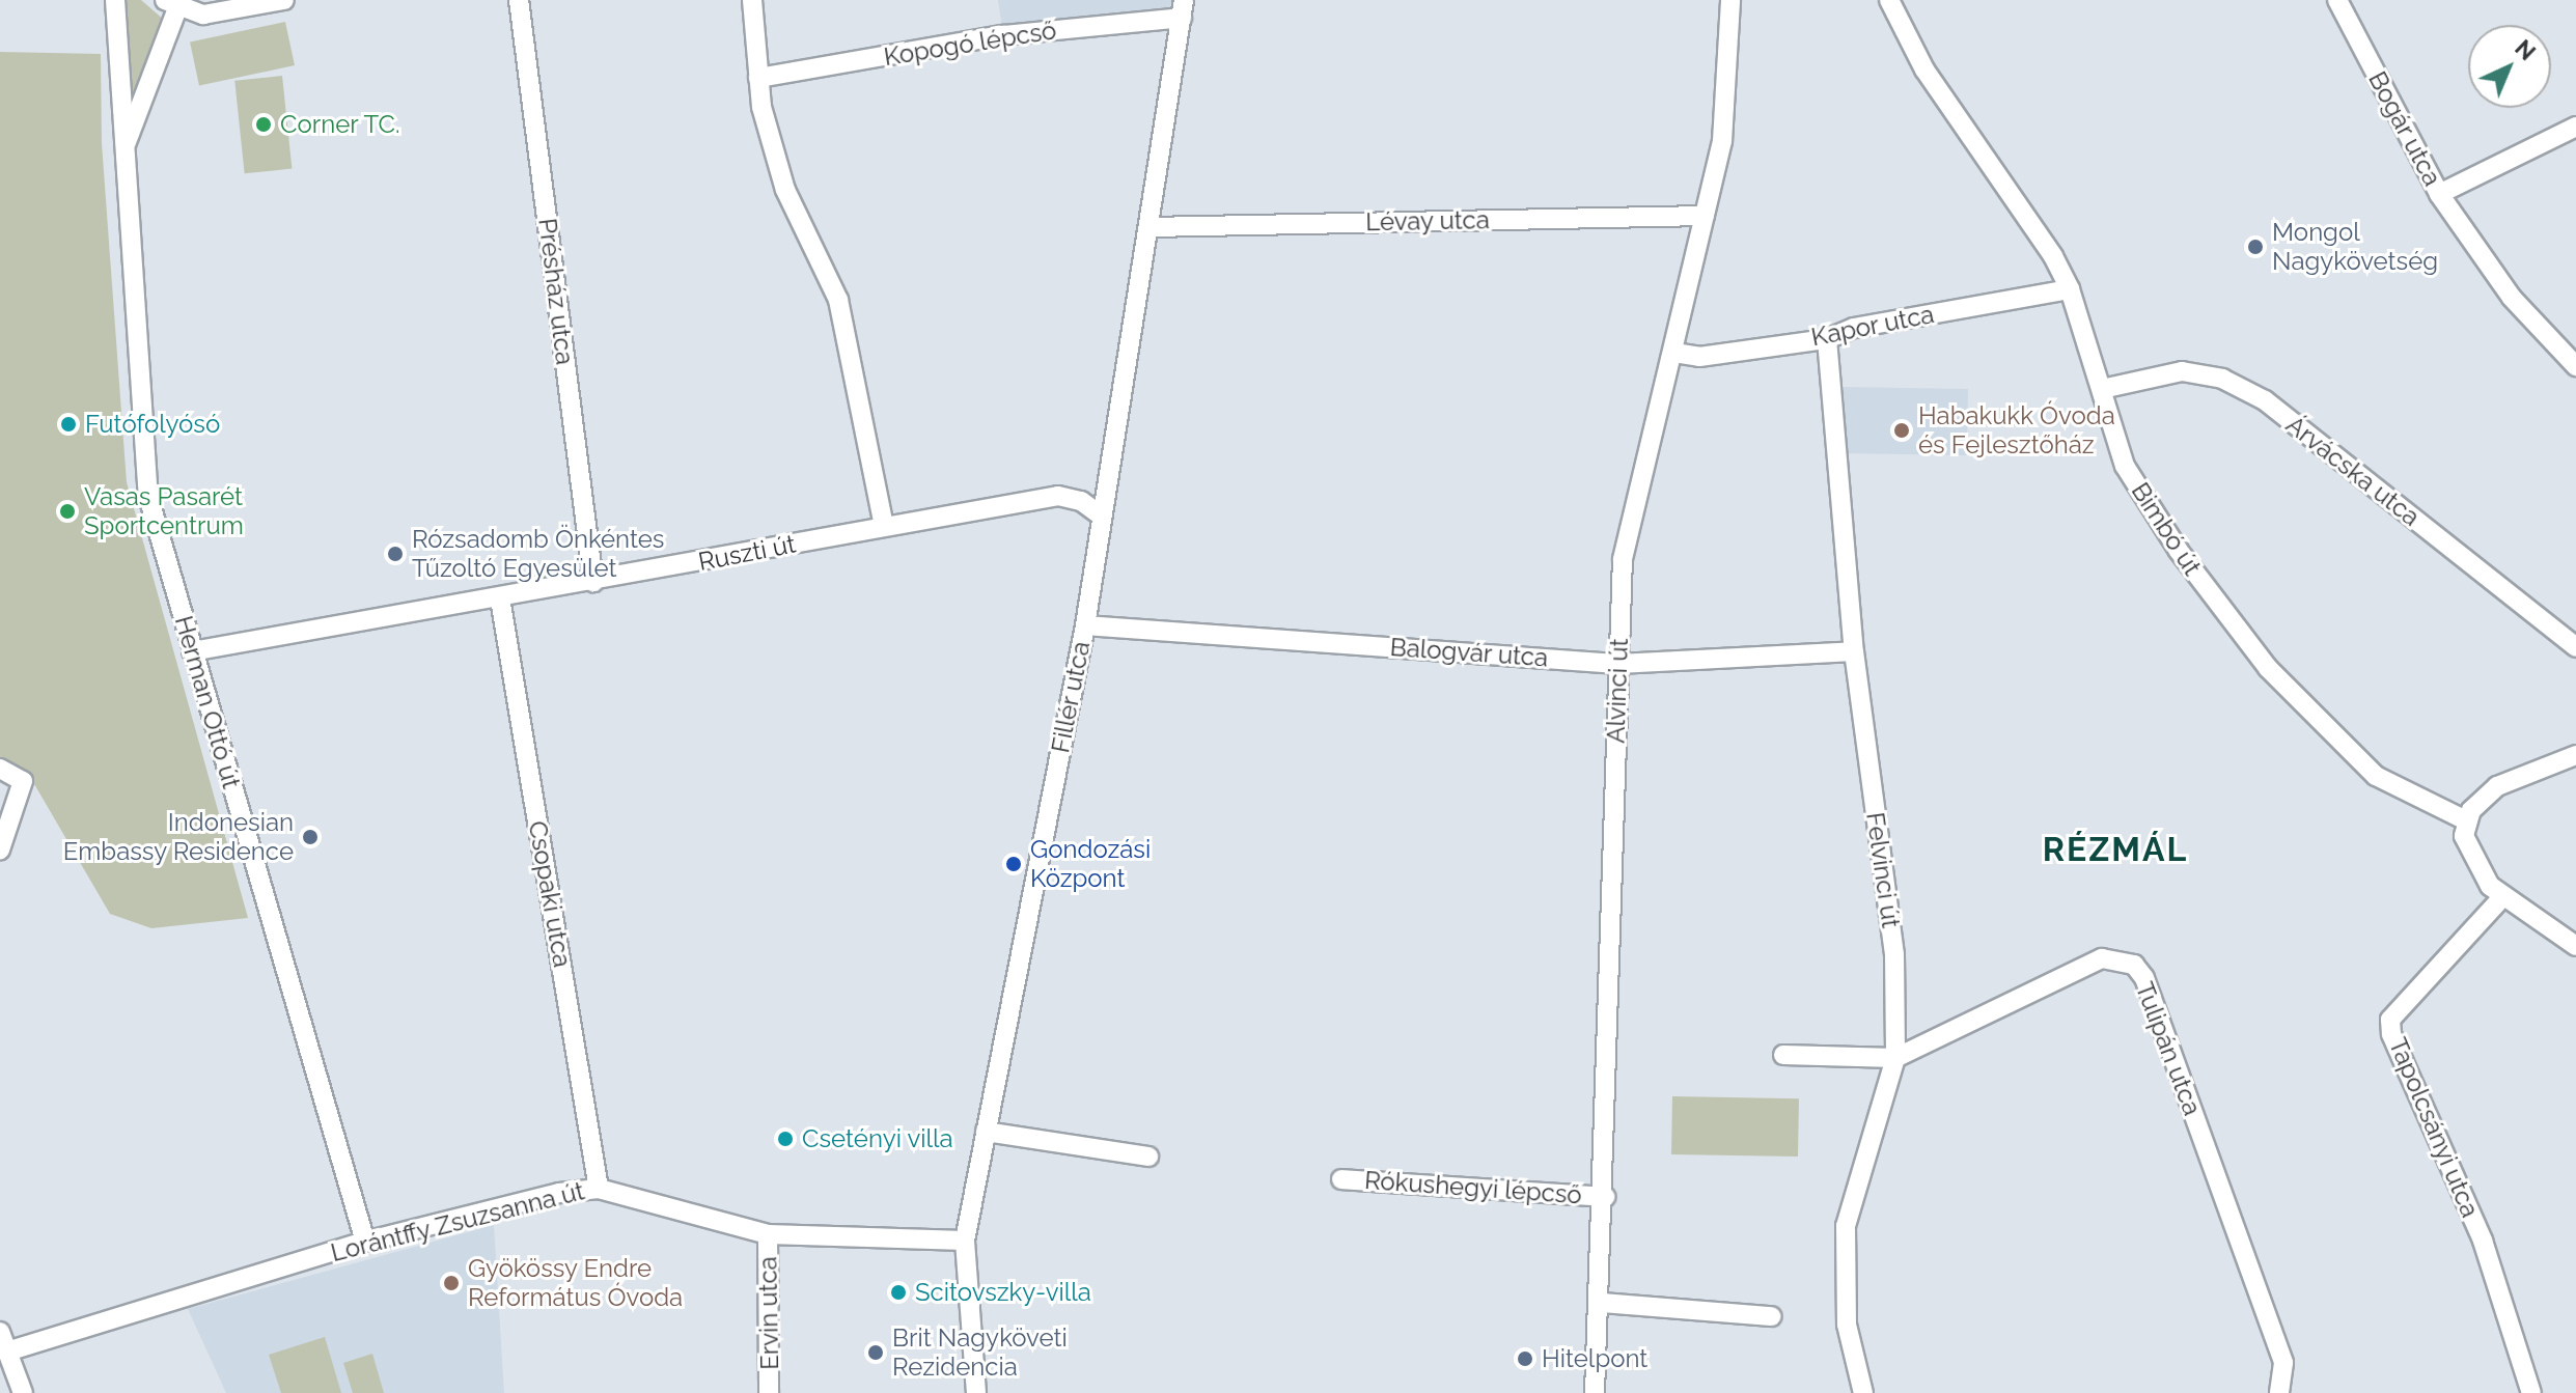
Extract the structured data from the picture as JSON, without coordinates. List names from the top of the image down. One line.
{"streets":{"street":["Kopogó lépcső","Bogár utca","Lévay utca","Présház utca","Kapor utca","Árvácska utca","Bimbó út","Ruszti út","Balogvár utca","Alvinci út","Fillér utca","Herman Ottó út","Felvinci út","Csopaki utca","Tulipán utca","Tapolcsányi utca","Rókushegyi lépcső","Lorántffy Zsuzsanna út","Ervin utca"]},"crossings":[["Kopogó lépcső","Fillér utca"],["Lévay utca","Alvinci út"],["Lévay utca","Fillér utca"],["Présház utca","Ruszti út"],["Kapor utca","Bimbó út"],["Kapor utca","Alvinci út"],["Kapor utca","Felvinci út"],["Árvácska utca","Bimbó út"],["Ruszti út","Fillér utca"],["Ruszti út","Herman Ottó út"],["Ruszti út","Csopaki utca"],["Balogvár utca","Alvinci út"],["Balogvár utca","Fillér utca"],["Balogvár utca","Felvinci út"],["Alvinci út","Rókushegyi lépcső"],["Fillér utca","Lorántffy Zsuzsanna út"],["Herman Ottó út","Lorántffy Zsuzsanna út"],["Felvinci út","Tulipán utca"],["Csopaki utca","Lorántffy Zsuzsanna út"],["Lorántffy Zsuzsanna út","Ervin utca"]],"districts":["RÉZMÁL"],"places":["Corner TC.","Mongol Nagykövetség","Futófolyósó","Habakukk Óvoda és Fejlesztőház","Vasas Pasarét Sportcentrum","Rózsadomb Önkéntes Tűzoltó Egyesület","Indonesian Embassy Residence","Gondozási Központ","Csetényi villa","Gyökössy Endre Református Óvoda","Scitovszky-villa","Brit Nagyköveti Rezidencia","Hitelpont"],"north":"top right"}
